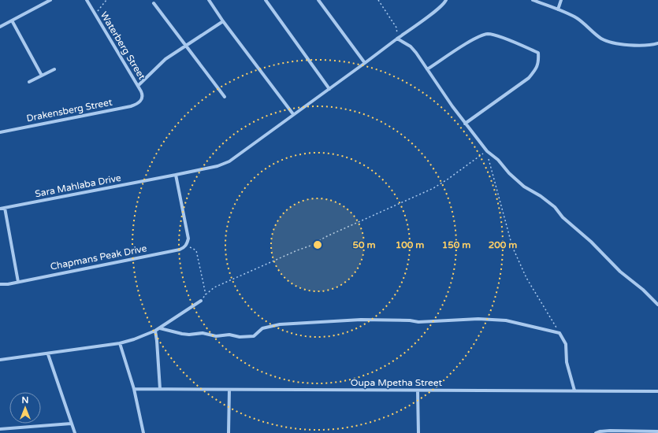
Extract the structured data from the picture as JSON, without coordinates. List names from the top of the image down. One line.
{"streets":{"street":["Waterberg Street","Drakensberg Street","Sara Mahlaba Drive","Chapmans Peak Drive","Oupa Mpetha Street"]},"crossings":[["Waterberg Street","Drakensberg Street"]],"north":"top","rings":["50 m","100 m","150 m","200 m"]}
